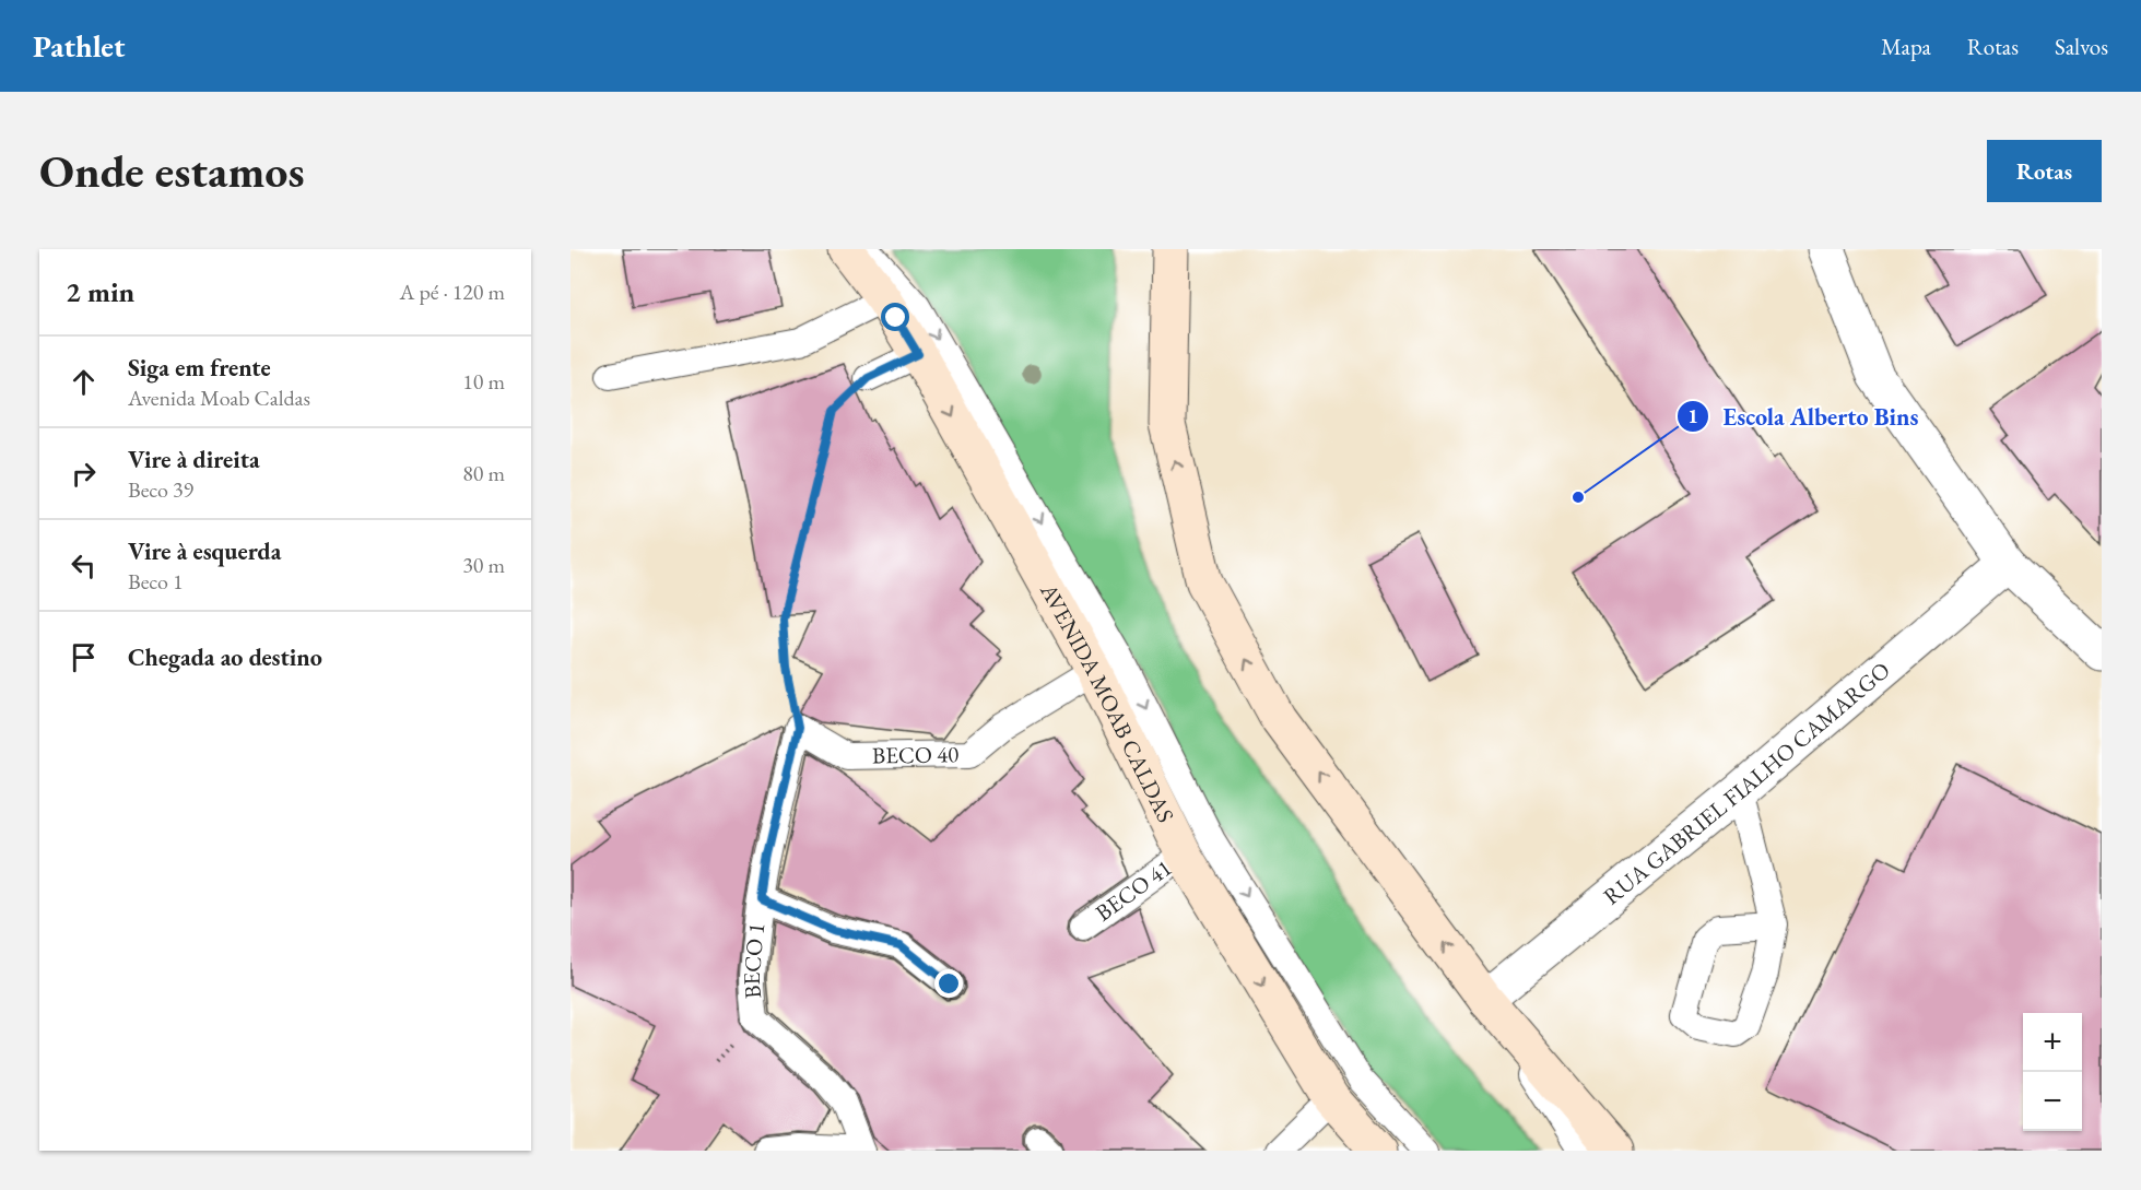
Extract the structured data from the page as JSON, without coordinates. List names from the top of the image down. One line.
{"streets":{"main road":["AVENIDA MOAB CALDAS"],"street":["RUA GABRIEL FIALHO CAMARGO"],"lane":["BECO 40","BECO 41","BECO 1"]},"crossings":[["AVENIDA MOAB CALDAS","BECO 40"],["AVENIDA MOAB CALDAS","BECO 41"]],"places":["Escola Alberto Bins"],"page":{"header":"Pathlet","nav":["Mapa","Rotas","Salvos"],"buttons":"Rotas","title":"Onde estamos","heading":["2 min","A pé · 120 m"],"list":[["Siga em frente","Avenida Moab Caldas","10 m"],["Vire à direita","Beco 39","80 m"],["Vire à esquerda","Beco 1","30 m"],"Chegada ao destino"],"map_buttons":["+","−"]}}
